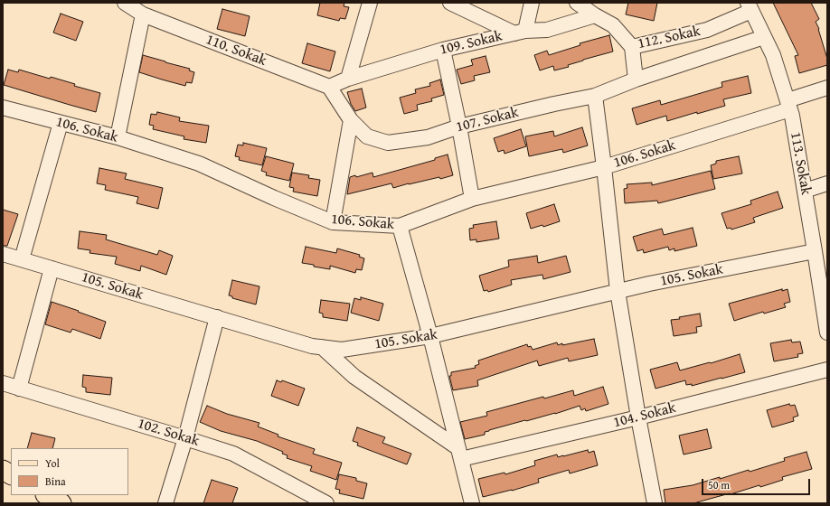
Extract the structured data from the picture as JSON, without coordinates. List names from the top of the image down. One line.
{"streets":{"street":["112. Sokak","109. Sokak","110. Sokak","107. Sokak","106. Sokak","113. Sokak","105. Sokak","104. Sokak","102. Sokak"]},"crossings":[["112. Sokak","109. Sokak"],["112. Sokak","113. Sokak"],["110. Sokak","107. Sokak"],["107. Sokak","113. Sokak"],["106. Sokak","113. Sokak"],["113. Sokak","105. Sokak"]],"legend":["Yol","Bina"],"scale_bar":"50 m"}
